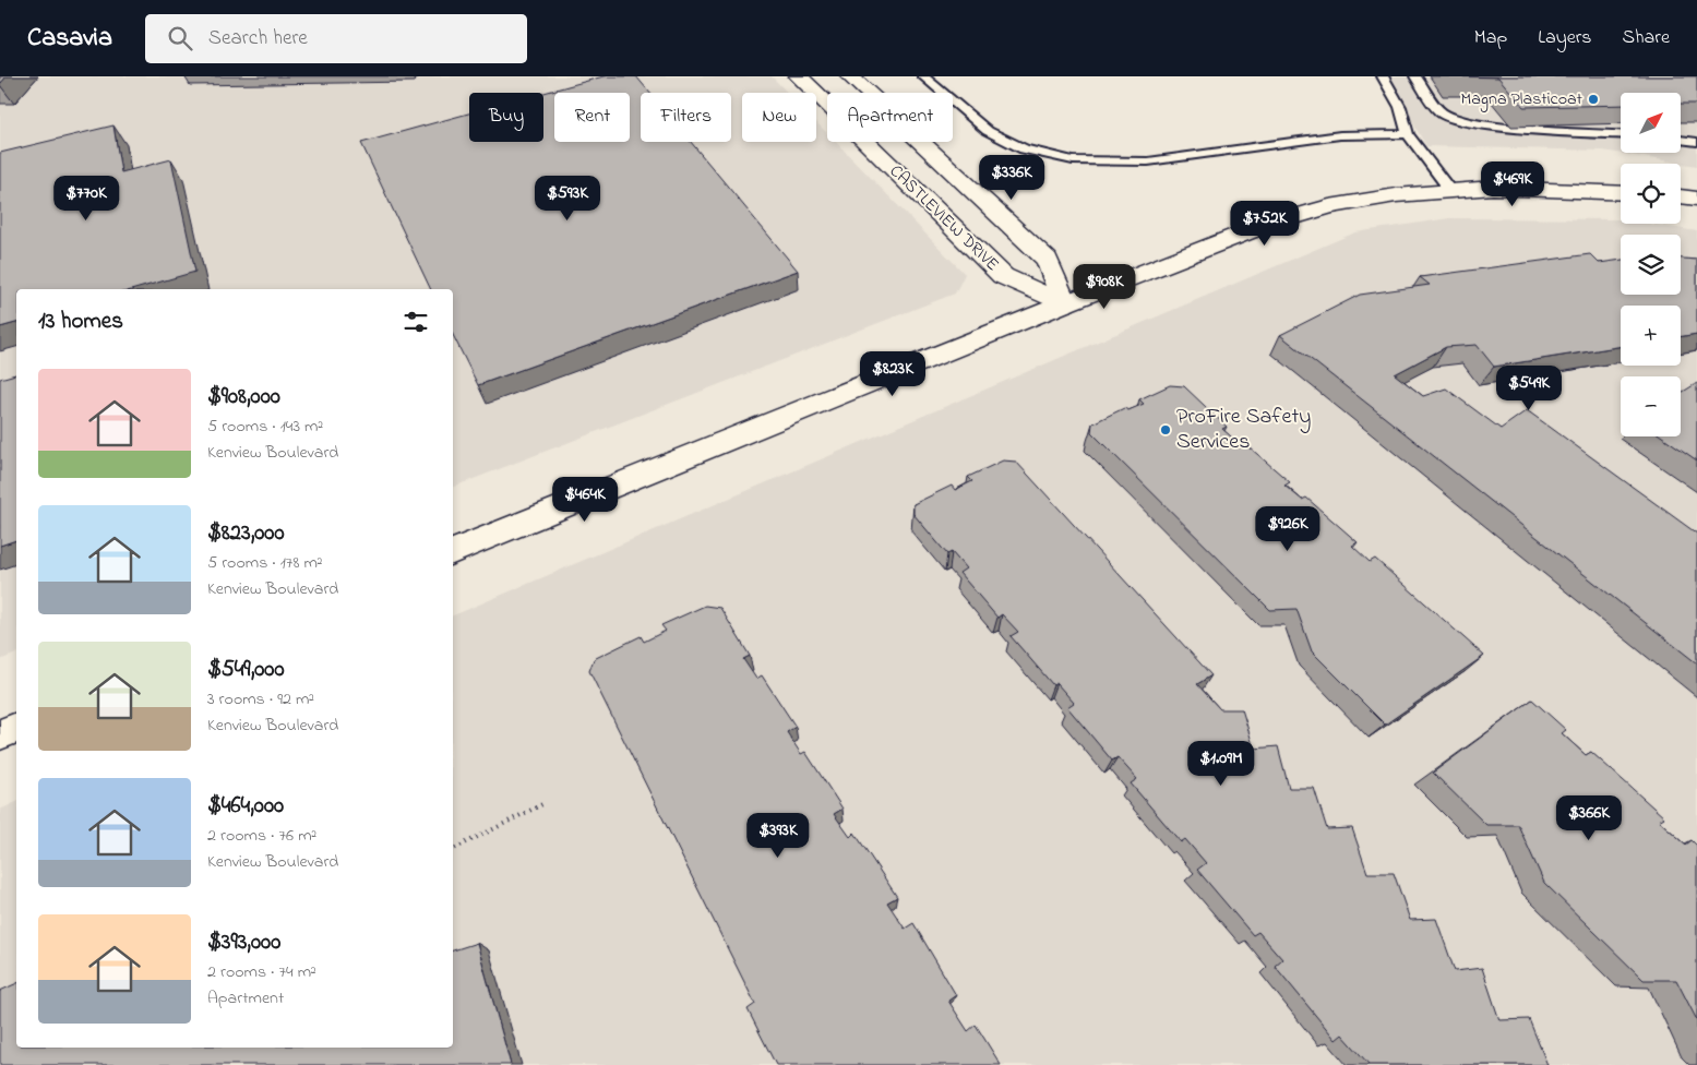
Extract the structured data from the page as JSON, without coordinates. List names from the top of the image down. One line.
{"streets":{"street":["CASTLEVIEW DRIVE"]},"places":["Magna Plasticoat","ProFire Safety Services"],"north":"top right","page":{"header":"Casavia","search":"Search here","nav":["Map","Layers","Share"],"map_buttons":["+","−"],"chip":["Buy","Rent","Filters","New","Apartment"],"price":["$336K","$469K","$770K","$593K","$752K","$908K","$823K","$549K","$464K","$926K","$1.09M","$366K","$393K"],"heading":"13 homes","list":[{"name":"$908,000","note":"5 rooms · 143 m² · Kenview Boulevard"},{"name":"$823,000","note":"5 rooms · 178 m² · Kenview Boulevard"},{"name":"$549,000","note":"3 rooms · 92 m² · Kenview Boulevard"},{"name":"$464,000","note":"2 rooms · 76 m² · Kenview Boulevard"},{"name":"$393,000","note":"2 rooms · 74 m² · Apartment"}]}}
